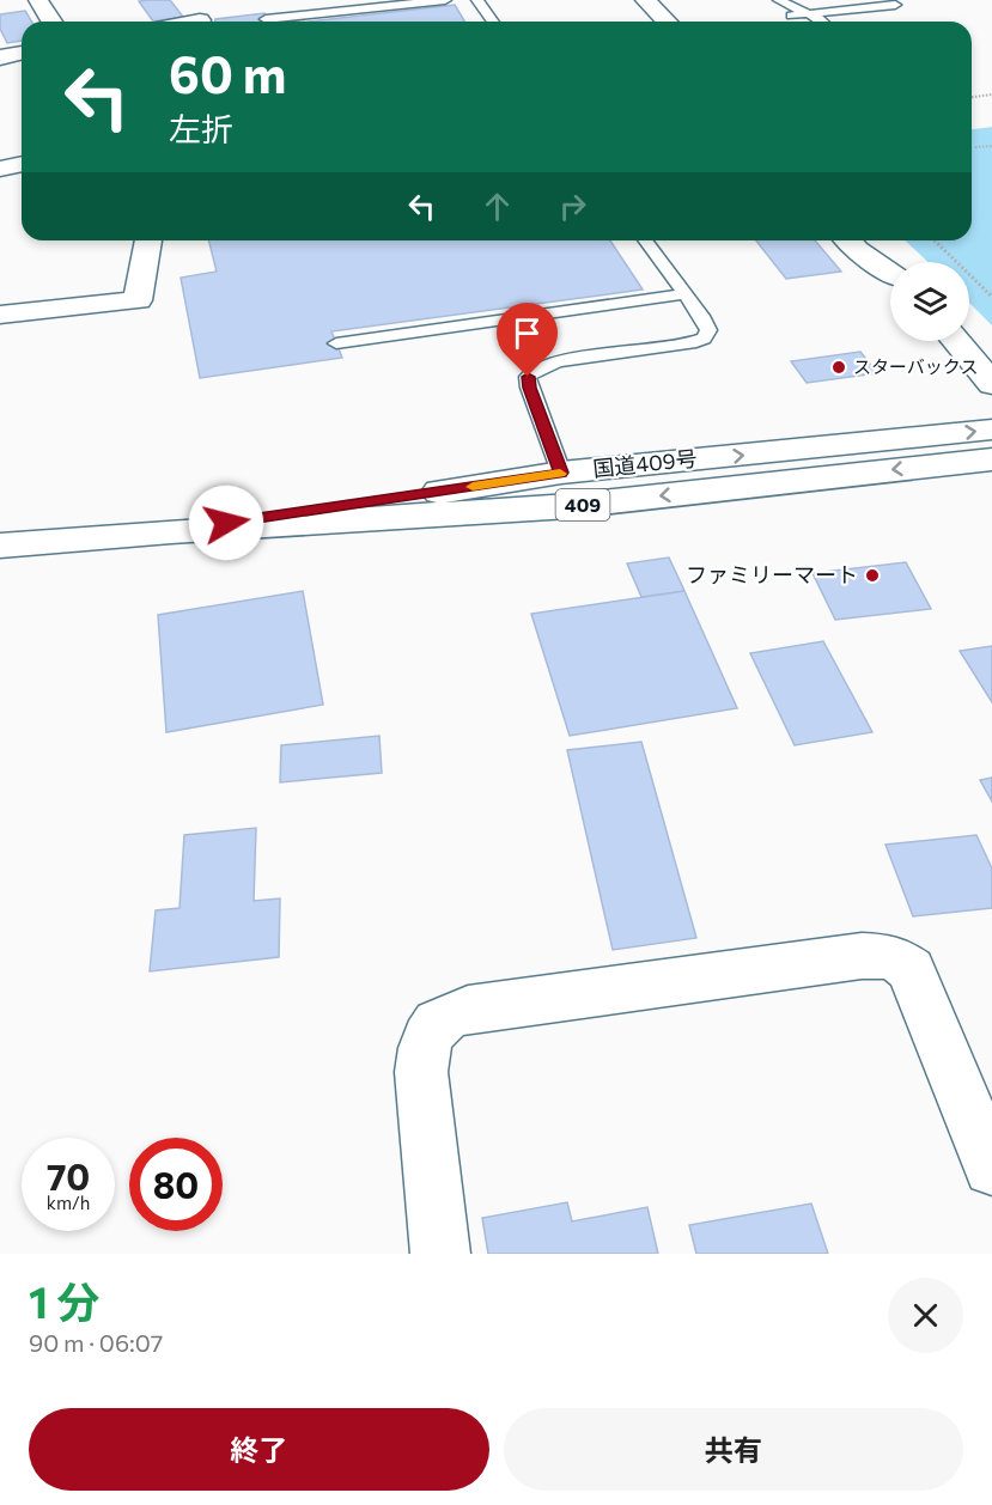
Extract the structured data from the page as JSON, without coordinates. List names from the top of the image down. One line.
{"streets":{"main road":["国道409号","409"]},"places":["スターバックス","ファミリーマート"],"page":{"turn":["60 m","左折"],"speed":"70 km/h","limit":"80","heading":["1 分","90 m · 06:07"],"buttons":["終了","共有"]}}
